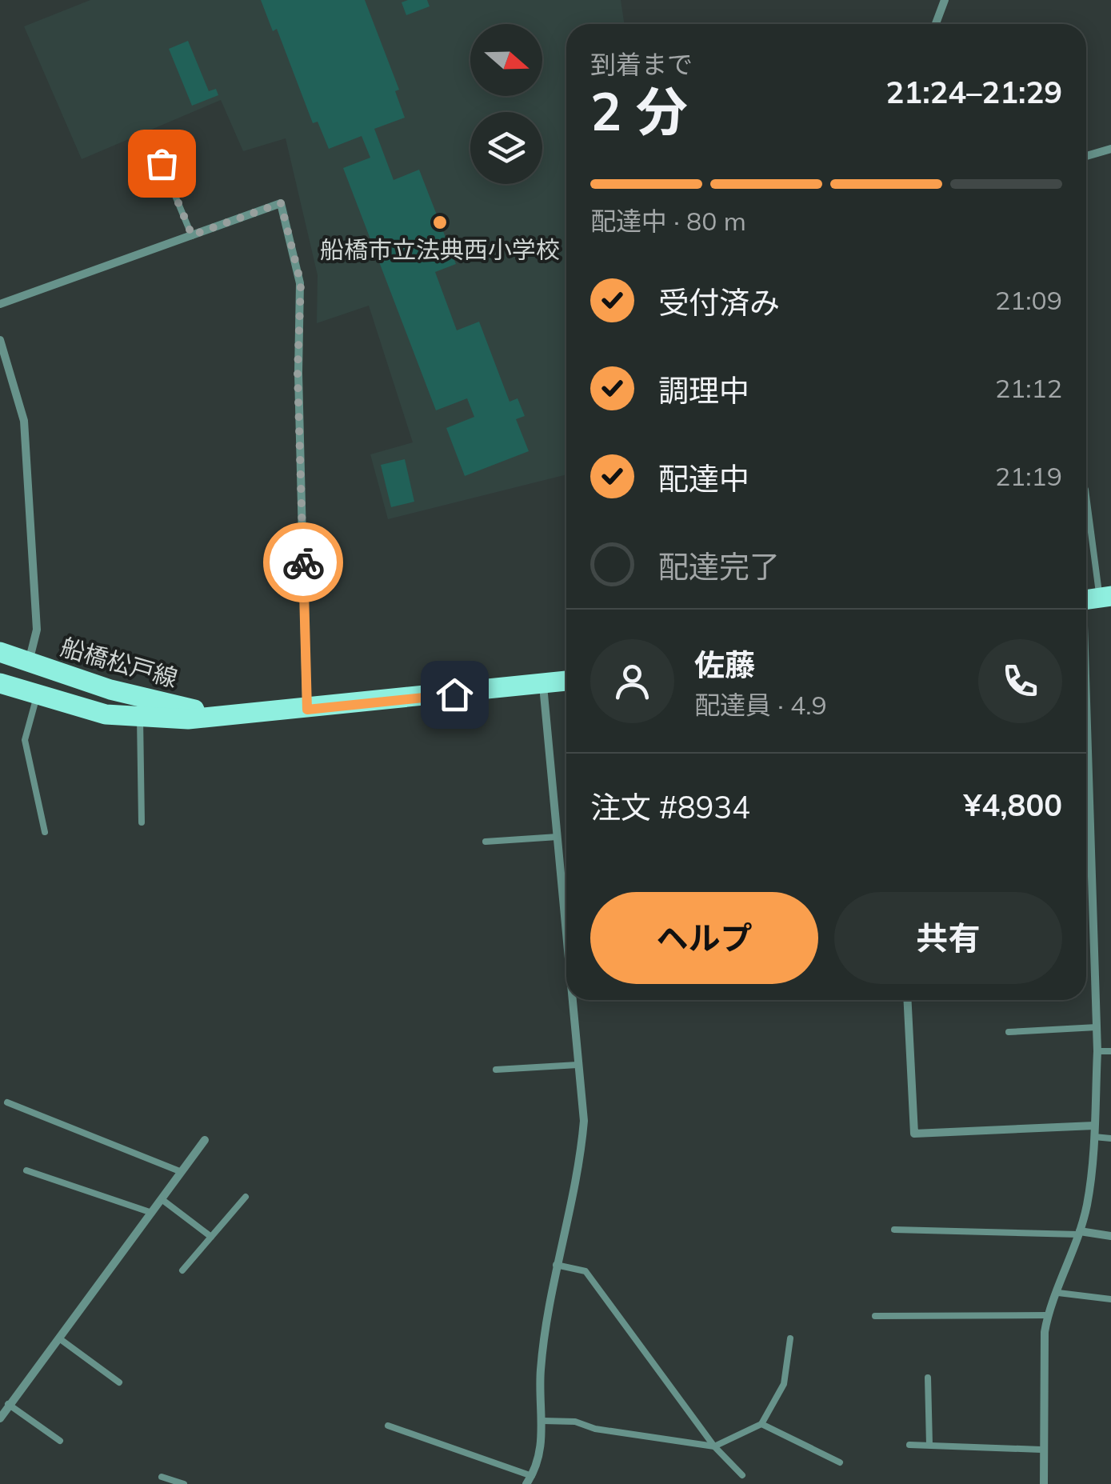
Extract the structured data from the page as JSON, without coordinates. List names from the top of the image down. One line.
{"streets":{"main road":["船橋松戸線"]},"places":["船橋市立法典西小学校"],"north":"right","page":{"heading":["2 分","到着まで","21:24–21:29"],"panel":["佐藤","配達員 · 4.9","注文 #8934","¥4,800"],"bar":"配達中 · 80 m","list":[["受付済み","21:09"],["調理中","21:12"],["配達中","21:19"],"配達完了"],"buttons":["ヘルプ","共有"]}}
